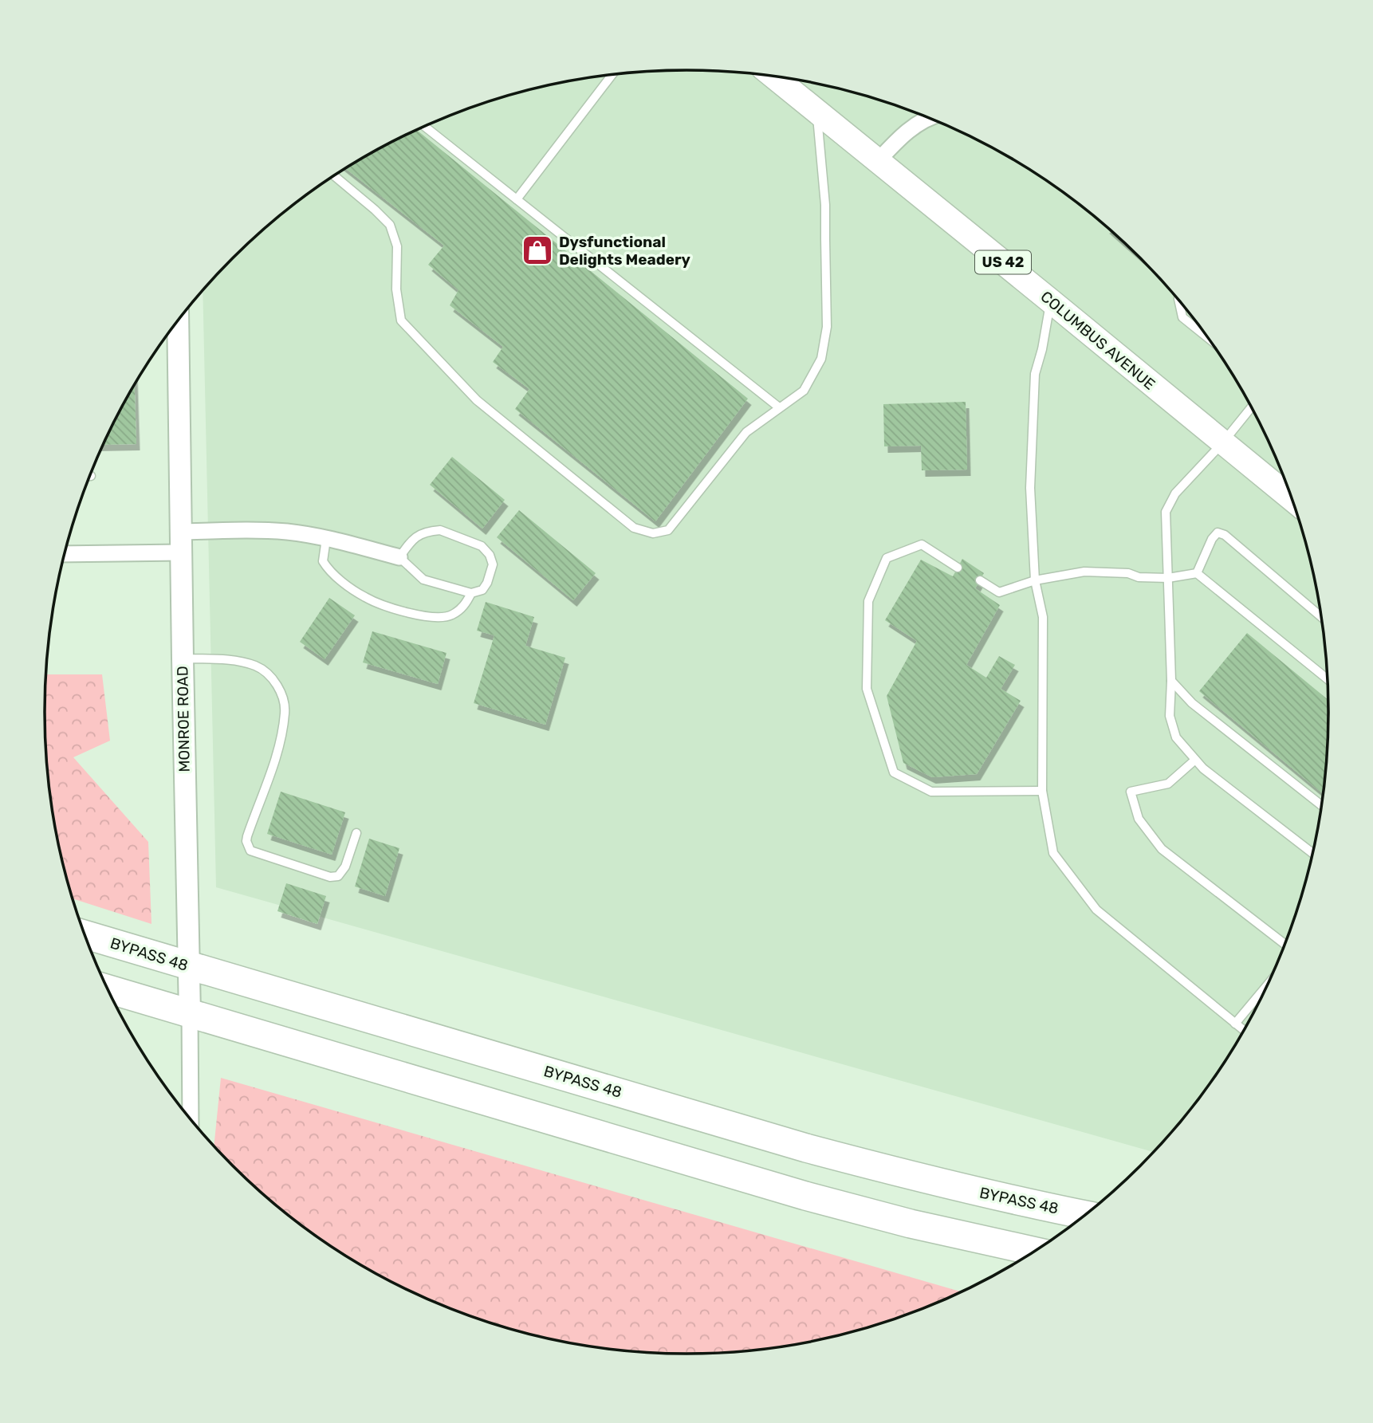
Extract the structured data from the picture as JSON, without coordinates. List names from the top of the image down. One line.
{"streets":{"highway":["BYPASS 48"],"main road":["US 42","COLUMBUS AVENUE"],"street":["MONROE ROAD"]},"crossings":[["MONROE ROAD","BYPASS 48"]],"places":{"shop":["Dysfunctional Delights Meadery"]}}
